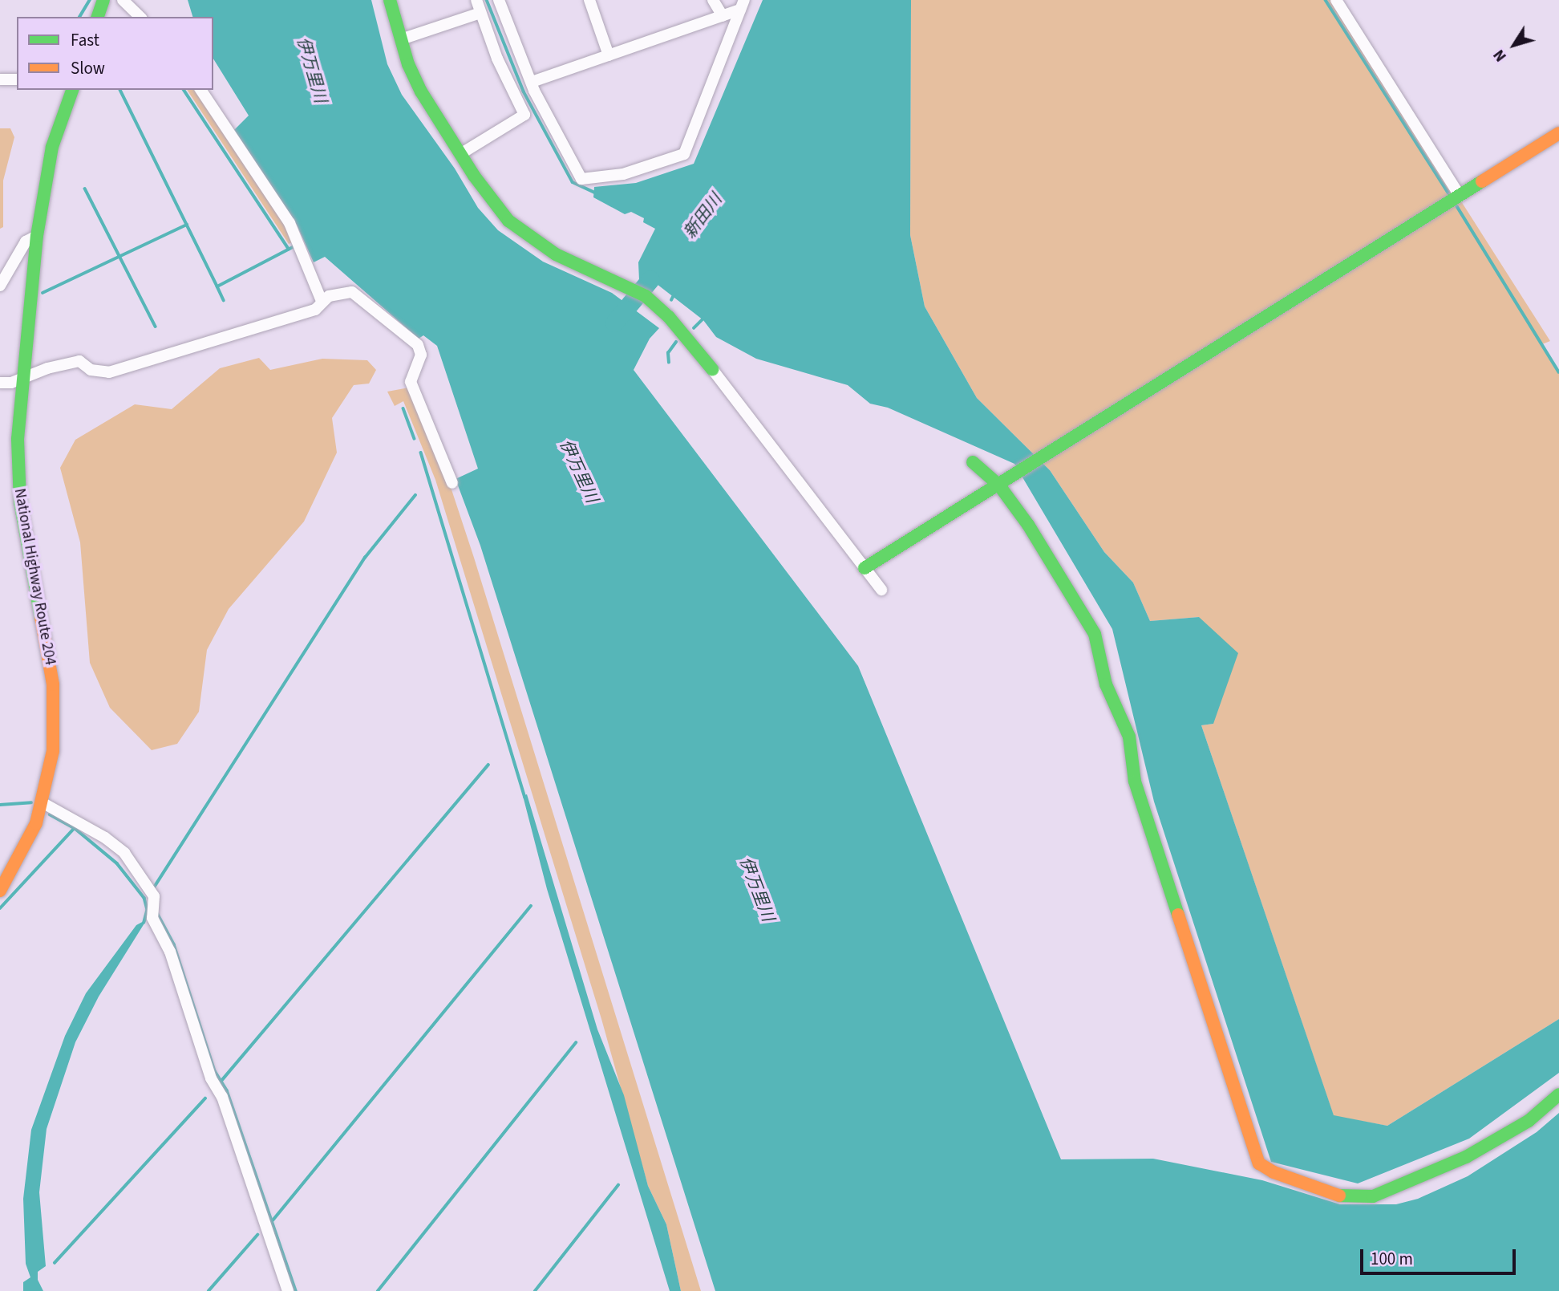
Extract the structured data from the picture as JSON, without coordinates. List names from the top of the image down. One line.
{"streets":{"main road":["National Highway Route 204"]},"water":["伊万里川","新田川"],"legend":["Fast","Slow"],"scale_bar":"100 m","north":"bottom left"}
